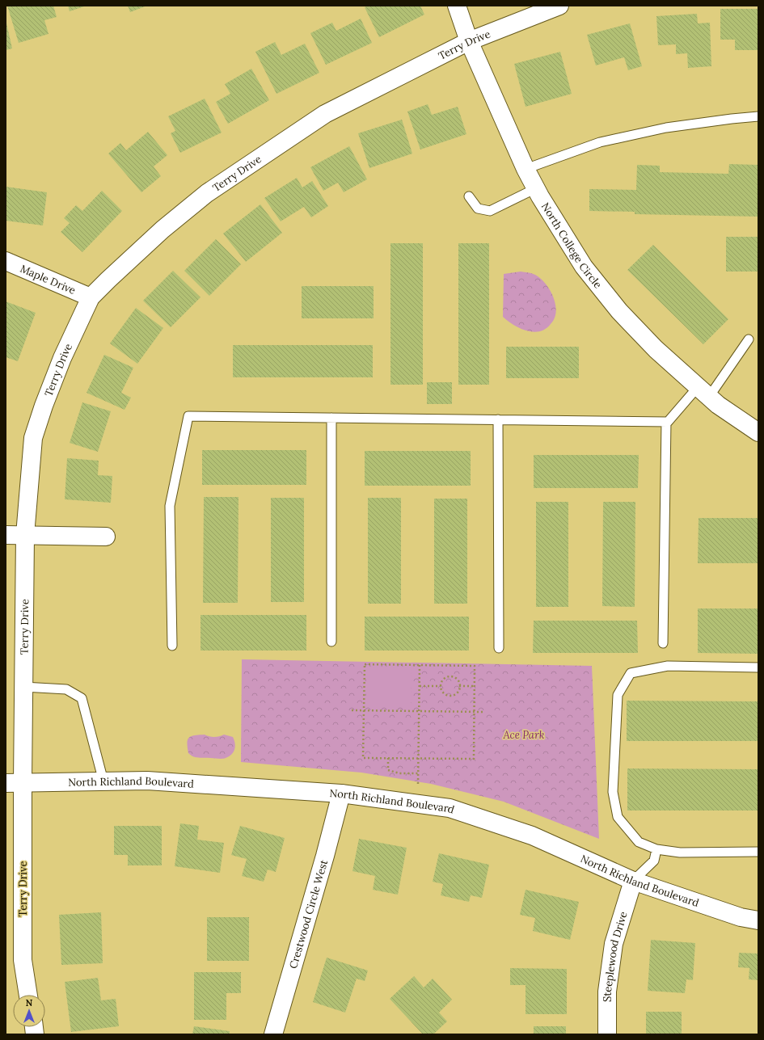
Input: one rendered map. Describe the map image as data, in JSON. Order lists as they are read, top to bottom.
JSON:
{
  "streets": {
    "street": [
      "Terry Drive",
      "North College Circle",
      "Maple Drive",
      "North Richland Boulevard",
      "Crestwood Circle West",
      "Steeplewood Drive"
    ]
  },
  "crossings": [
    ["Terry Drive", "North College Circle"],
    ["Terry Drive", "Maple Drive"],
    ["Terry Drive", "North Richland Boulevard"],
    ["North Richland Boulevard", "Crestwood Circle West"],
    ["North Richland Boulevard", "Steeplewood Drive"]
  ],
  "parks": ["Ace Park"],
  "north": "top"
}
